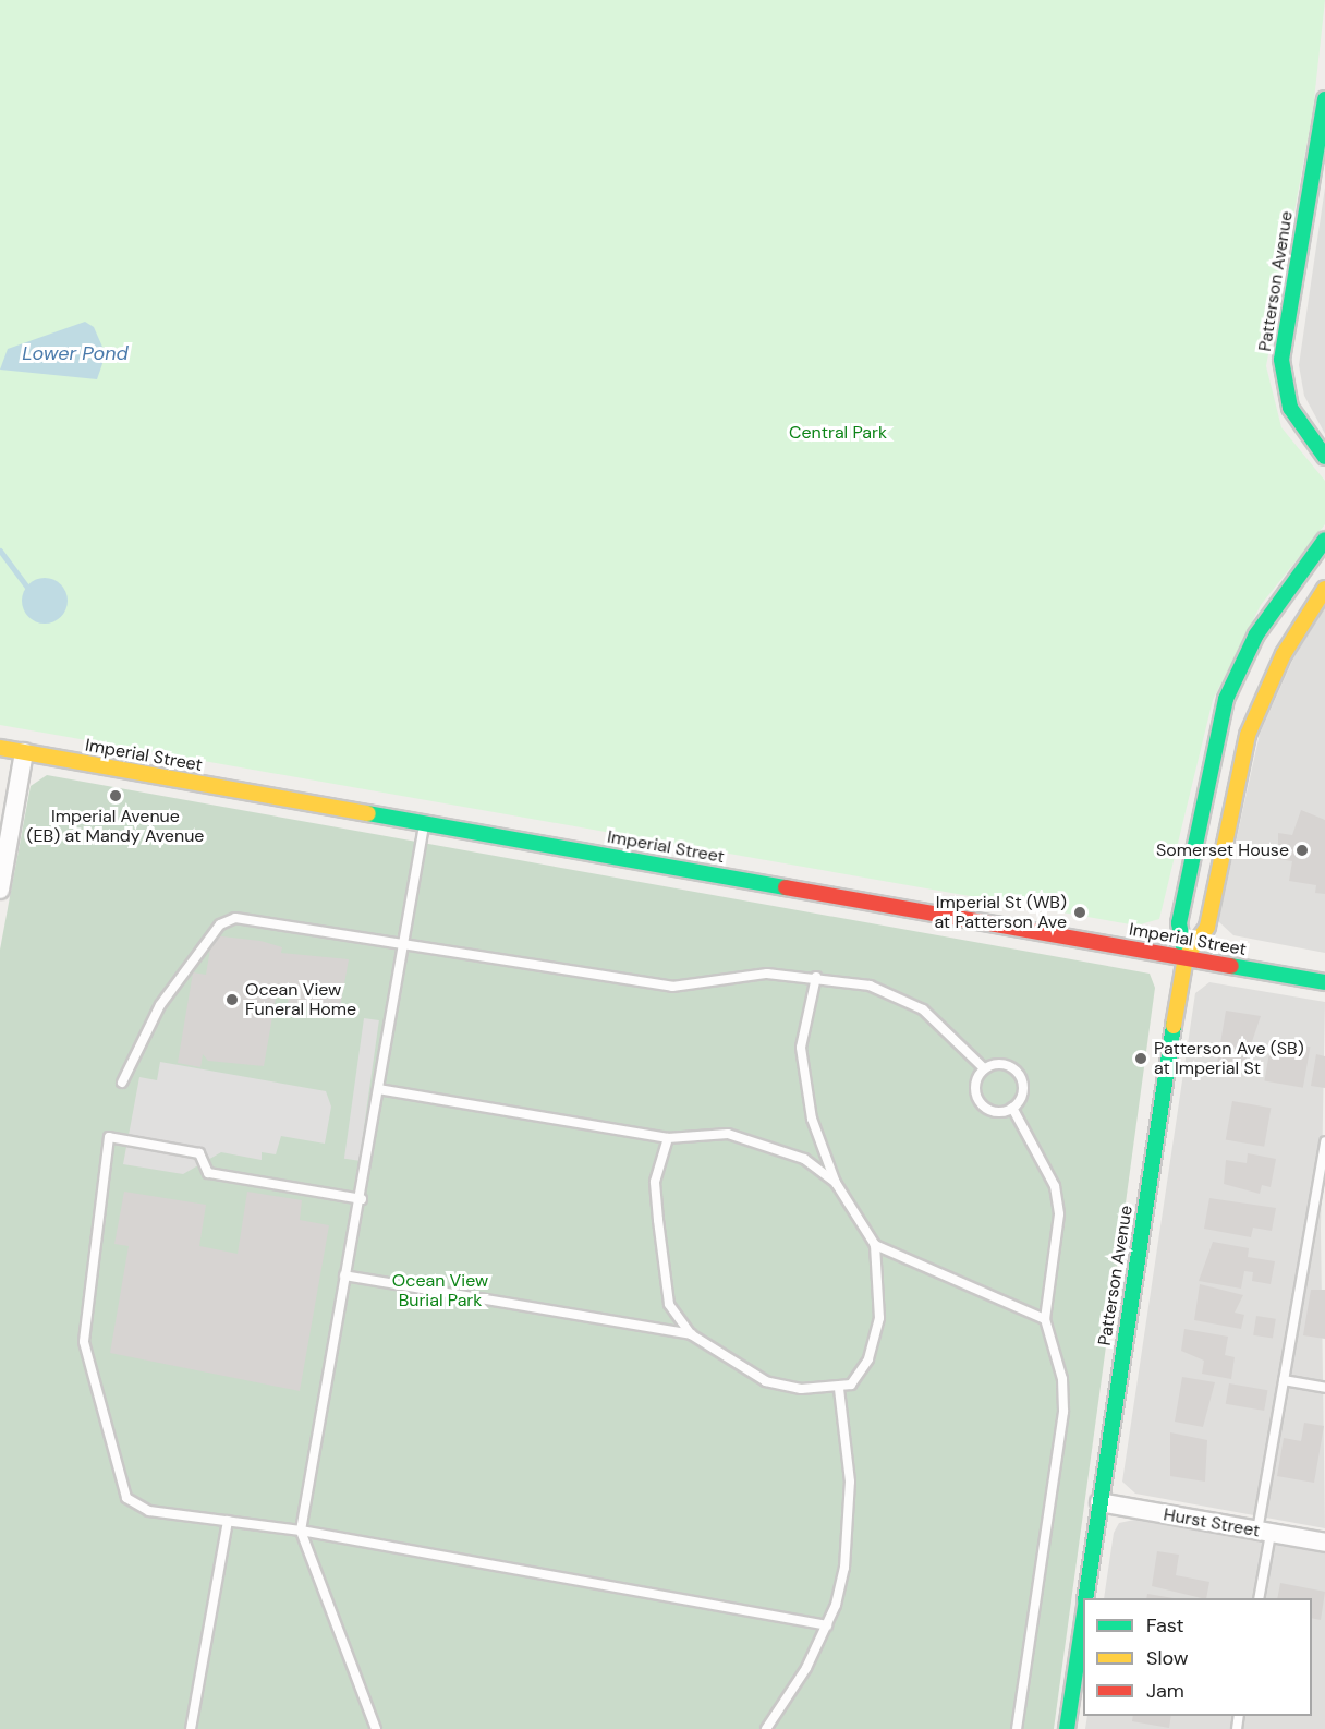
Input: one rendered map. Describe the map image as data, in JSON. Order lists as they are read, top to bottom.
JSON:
{
  "streets": {
    "main road": ["Patterson Avenue", "Imperial Street"],
    "street": ["Hurst Street"]
  },
  "crossings": [
    ["Patterson Avenue", "Imperial Street"],
    ["Patterson Avenue", "Hurst Street"]
  ],
  "water": ["Lower Pond"],
  "parks": ["Central Park", "Ocean View Burial Park"],
  "places": [
    "Imperial Avenue (EB) at Mandy Avenue",
    "Somerset House",
    "Imperial St (WB) at Patterson Ave",
    "Ocean View Funeral Home",
    "Patterson Ave (SB) at Imperial St"
  ],
  "legend": ["Fast", "Slow", "Jam"]
}
